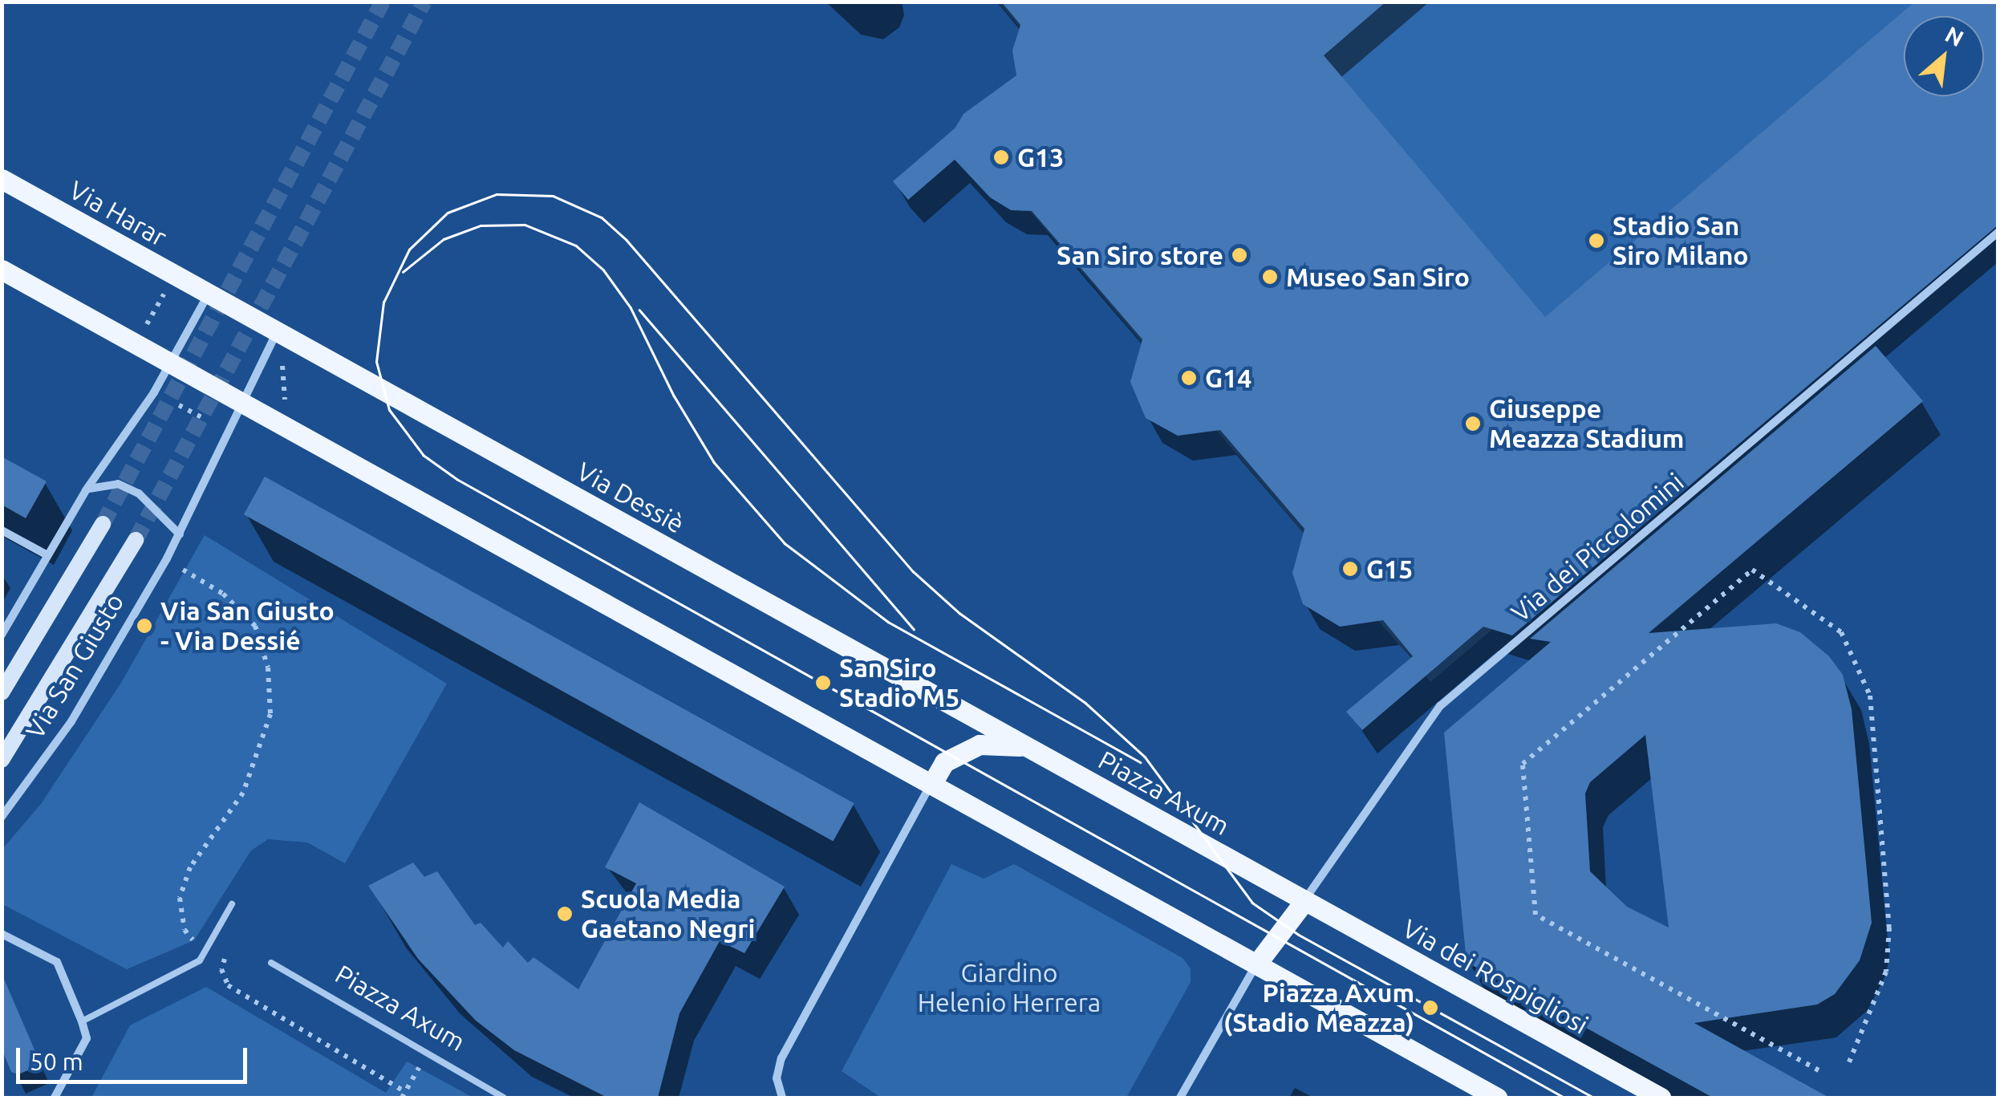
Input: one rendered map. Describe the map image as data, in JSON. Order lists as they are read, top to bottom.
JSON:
{
  "streets": {
    "main road": [
      "Via Harar",
      "Via Dessiè",
      "Via San Giusto",
      "Piazza Axum",
      "Via dei Rospigliosi"
    ],
    "street": ["Via dei Piccolomini"]
  },
  "crossings": [
    ["Via Harar", "Via Dessiè"],
    ["Via Dessiè", "Via San Giusto"],
    ["Via Dessiè", "Piazza Axum"],
    ["Via dei Piccolomini", "Piazza Axum"],
    ["Via dei Piccolomini", "Via dei Rospigliosi"],
    ["Piazza Axum", "Via dei Rospigliosi"]
  ],
  "parks": ["Giardino Helenio Herrera"],
  "places": [
    "G13",
    "Stadio San Siro Milano",
    "San Siro store",
    "Museo San Siro",
    "G14",
    "Giuseppe Meazza Stadium",
    "G15",
    "Via San Giusto - Via Dessié",
    "San Siro Stadio M5",
    "Scuola Media Gaetano Negri",
    "Piazza Axum (Stadio Meazza)"
  ],
  "scale_bar": "50 m",
  "north": "top right"
}
